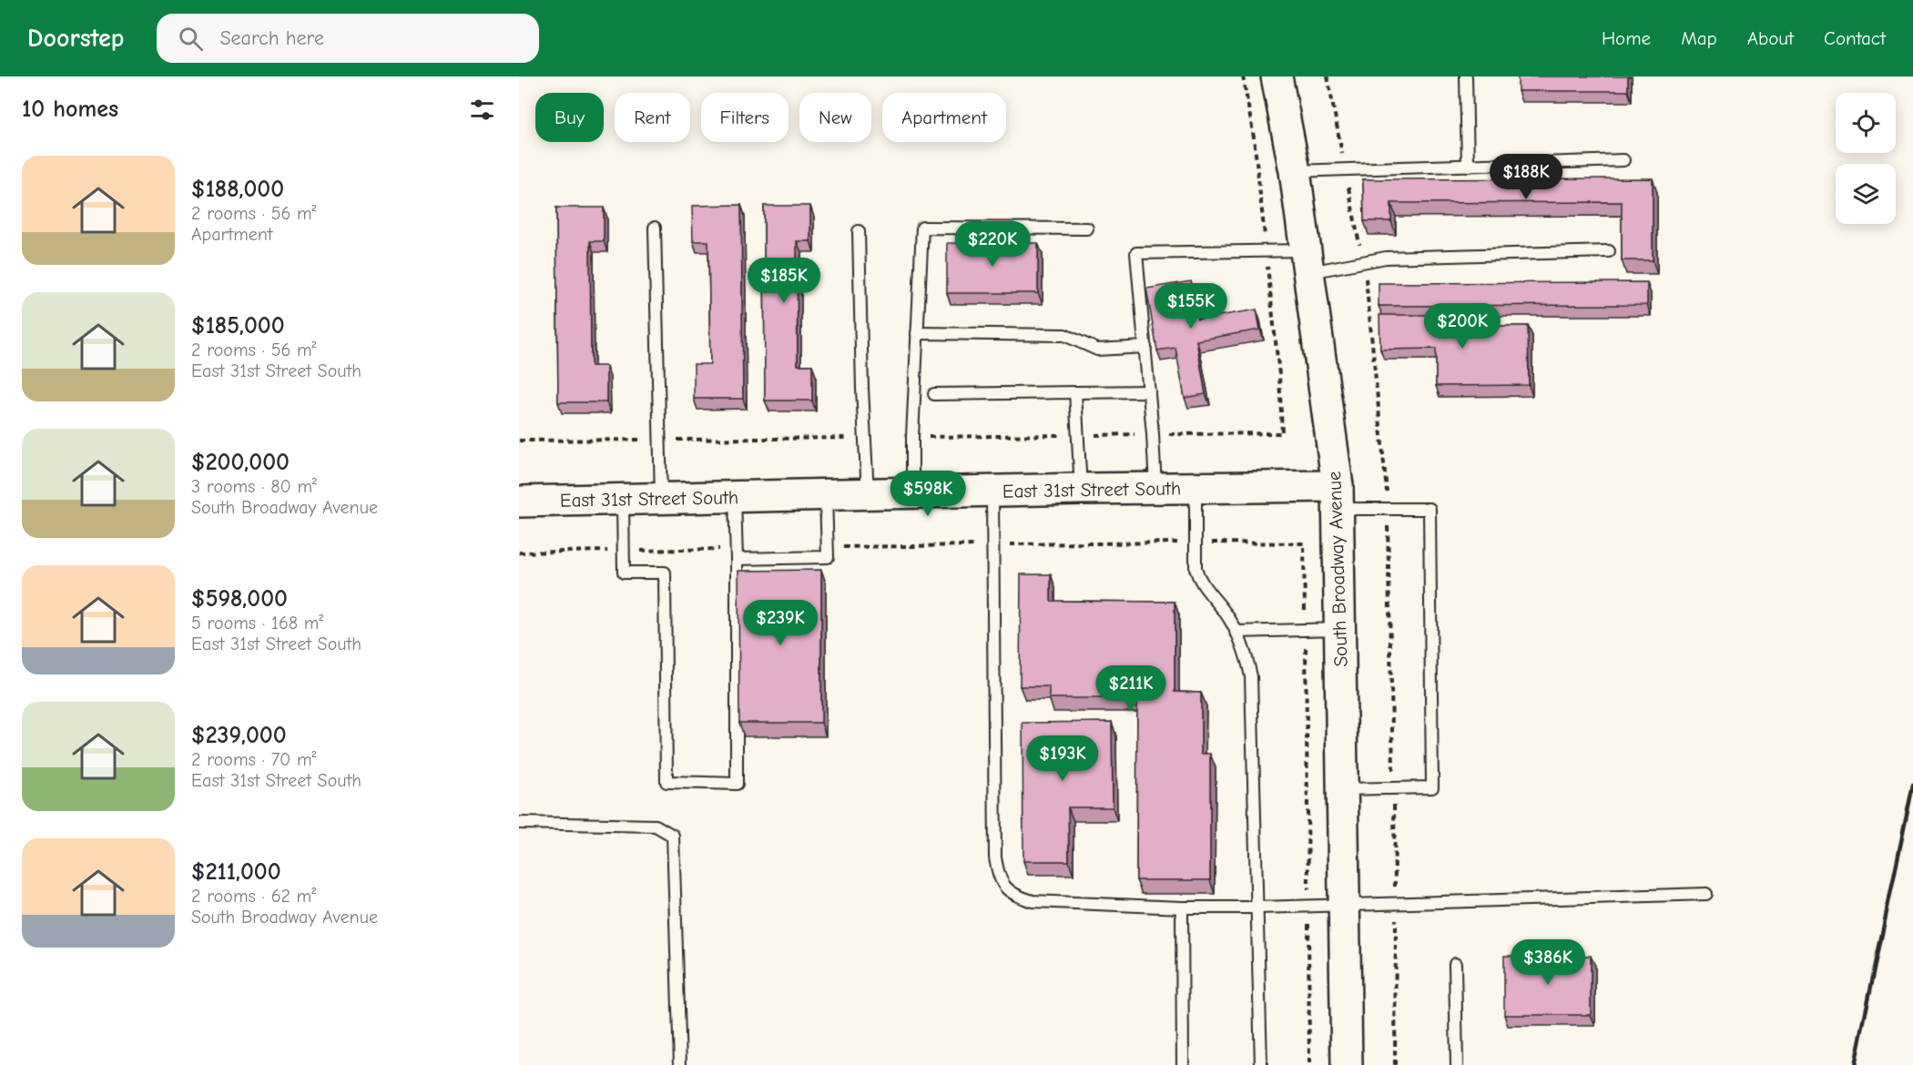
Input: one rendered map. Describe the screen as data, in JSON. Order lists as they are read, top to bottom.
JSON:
{
  "streets": {
    "main road": ["East 31st Street South", "South Broadway Avenue"]
  },
  "crossings": [
    ["East 31st Street South", "South Broadway Avenue"]
  ],
  "page": {
    "header": "Doorstep",
    "search": "Search here",
    "nav": [
      "Home",
      "Map",
      "About",
      "Contact"
    ],
    "heading": "10 homes",
    "chip": [
      "Buy",
      "Rent",
      "Filters",
      "New",
      "Apartment"
    ],
    "list": [
      {
        "name": "$188,000",
        "note": "2 rooms · 56 m² · Apartment"
      },
      {
        "name": "$185,000",
        "note": "2 rooms · 56 m² · East 31st Street South"
      },
      {
        "name": "$200,000",
        "note": "3 rooms · 80 m² · South Broadway Avenue"
      },
      {
        "name": "$598,000",
        "note": "5 rooms · 168 m² · East 31st Street South"
      },
      {
        "name": "$239,000",
        "note": "2 rooms · 70 m² · East 31st Street South"
      },
      {
        "name": "$211,000",
        "note": "2 rooms · 62 m² · South Broadway Avenue"
      }
    ],
    "price": [
      "$188K",
      "$220K",
      "$185K",
      "$155K",
      "$200K",
      "$598K",
      "$239K",
      "$211K",
      "$193K",
      "$386K"
    ]
  }
}
